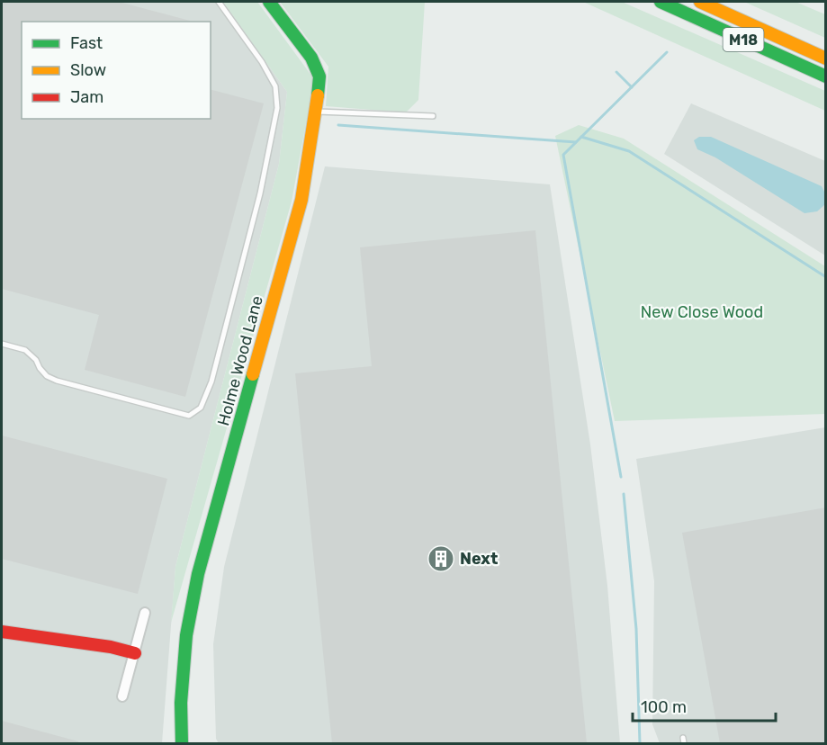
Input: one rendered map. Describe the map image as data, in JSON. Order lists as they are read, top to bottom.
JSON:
{
  "streets": {
    "main road": ["M18", "Holme Wood Lane"]
  },
  "parks": ["New Close Wood"],
  "places": {
    "building": ["Next"]
  },
  "legend": ["Fast", "Slow", "Jam"],
  "scale_bar": "100 m"
}
